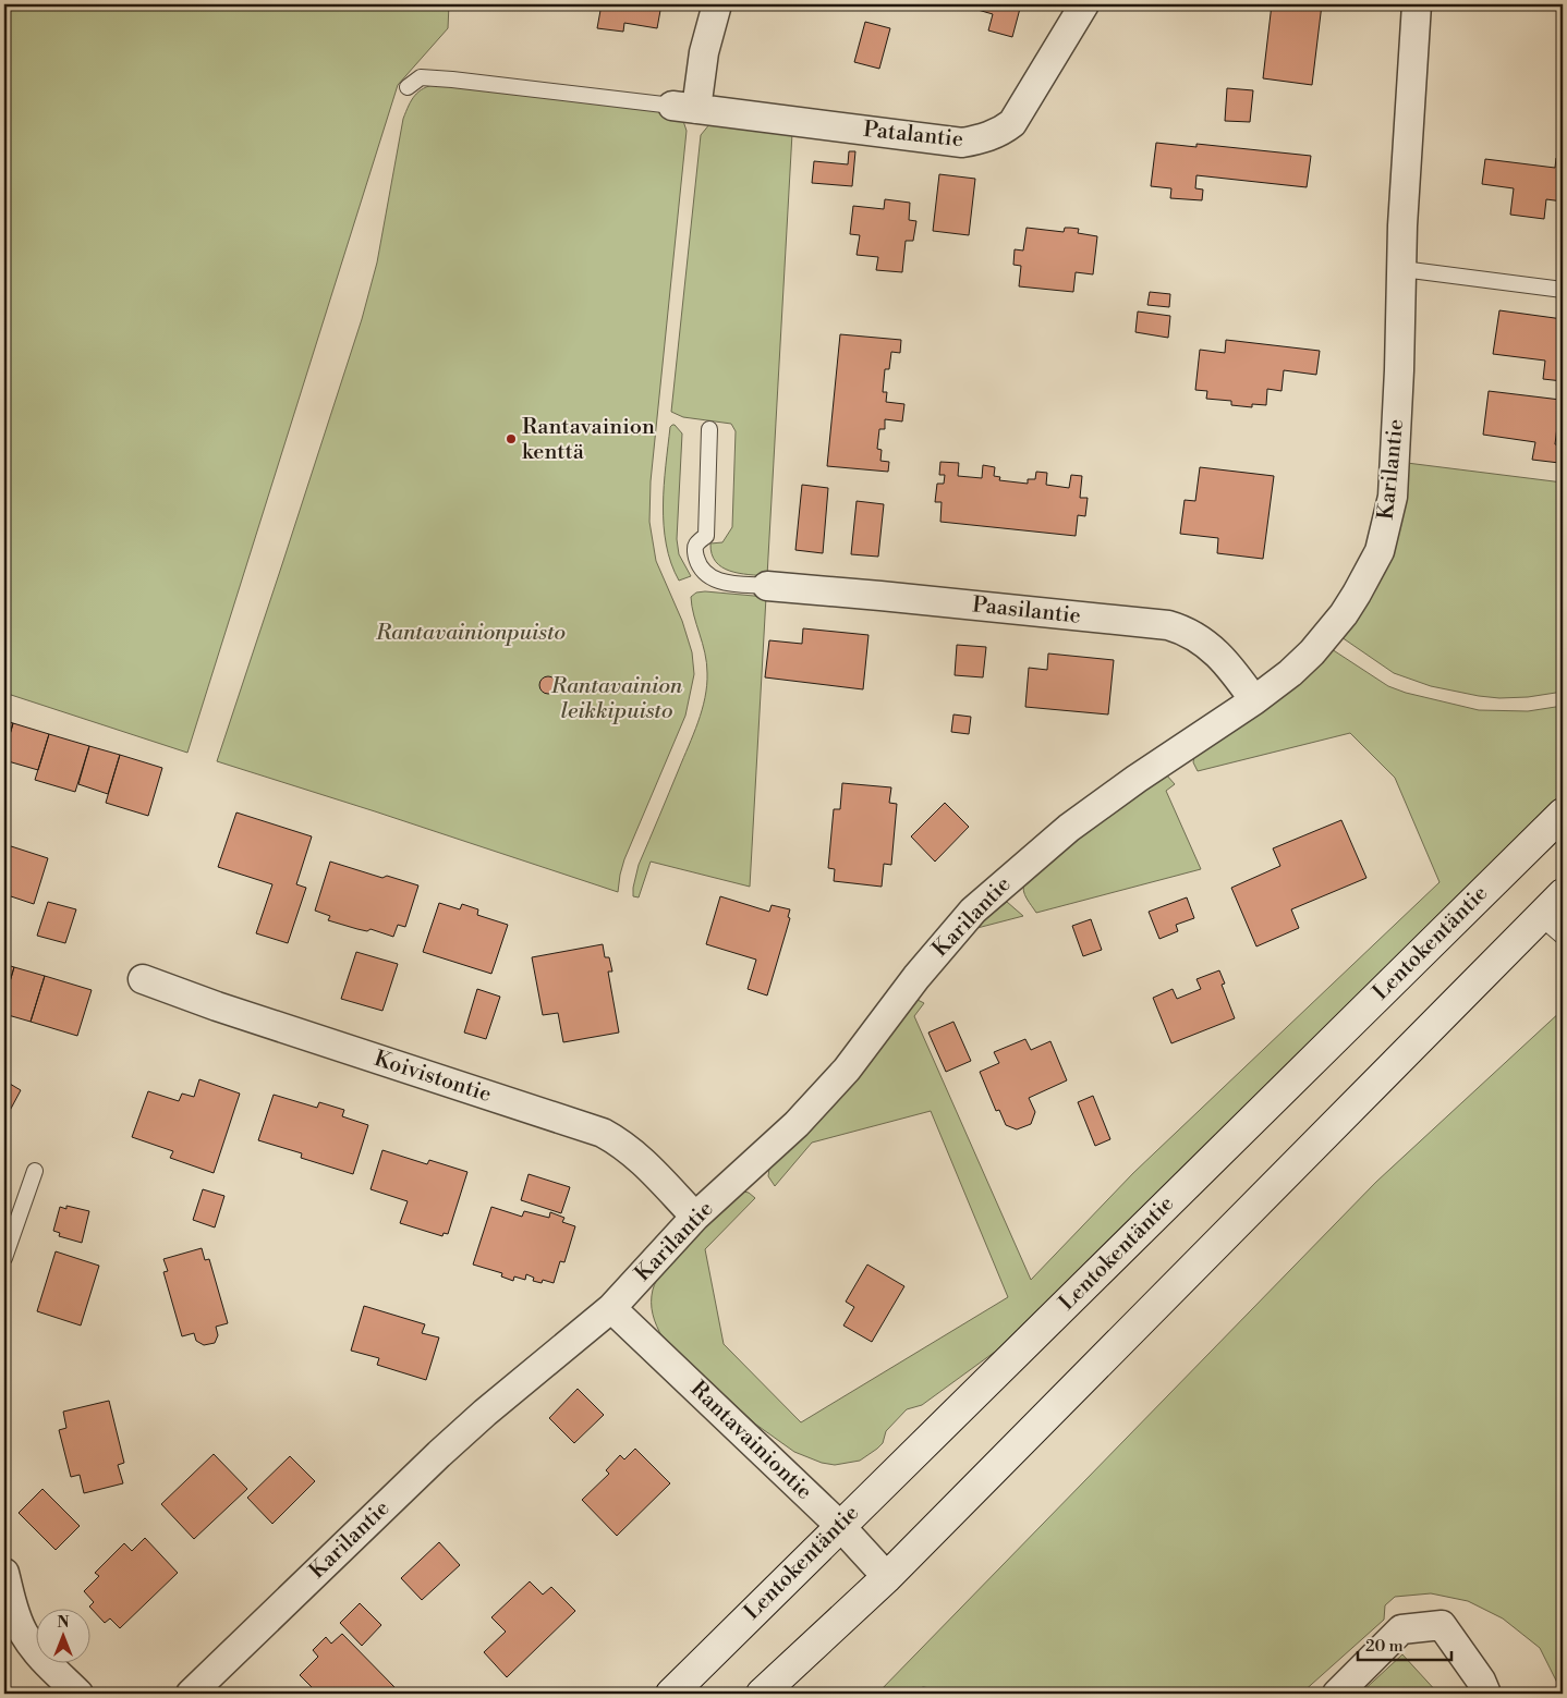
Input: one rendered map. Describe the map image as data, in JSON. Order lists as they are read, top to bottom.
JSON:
{
  "streets": {
    "main road": ["Lentokentäntie"],
    "street": [
      "Patalantie",
      "Karilantie",
      "Paasilantie",
      "Koivistontie",
      "Rantavainiontie"
    ]
  },
  "crossings": [
    ["Karilantie", "Paasilantie"],
    ["Karilantie", "Koivistontie"],
    ["Karilantie", "Rantavainiontie"],
    ["Lentokentäntie", "Rantavainiontie"]
  ],
  "parks": ["Rantavainionpuisto", "Rantavainion leikkipuisto"],
  "places": ["Rantavainion kenttä"],
  "scale_bar": "20 m",
  "north": "top"
}
